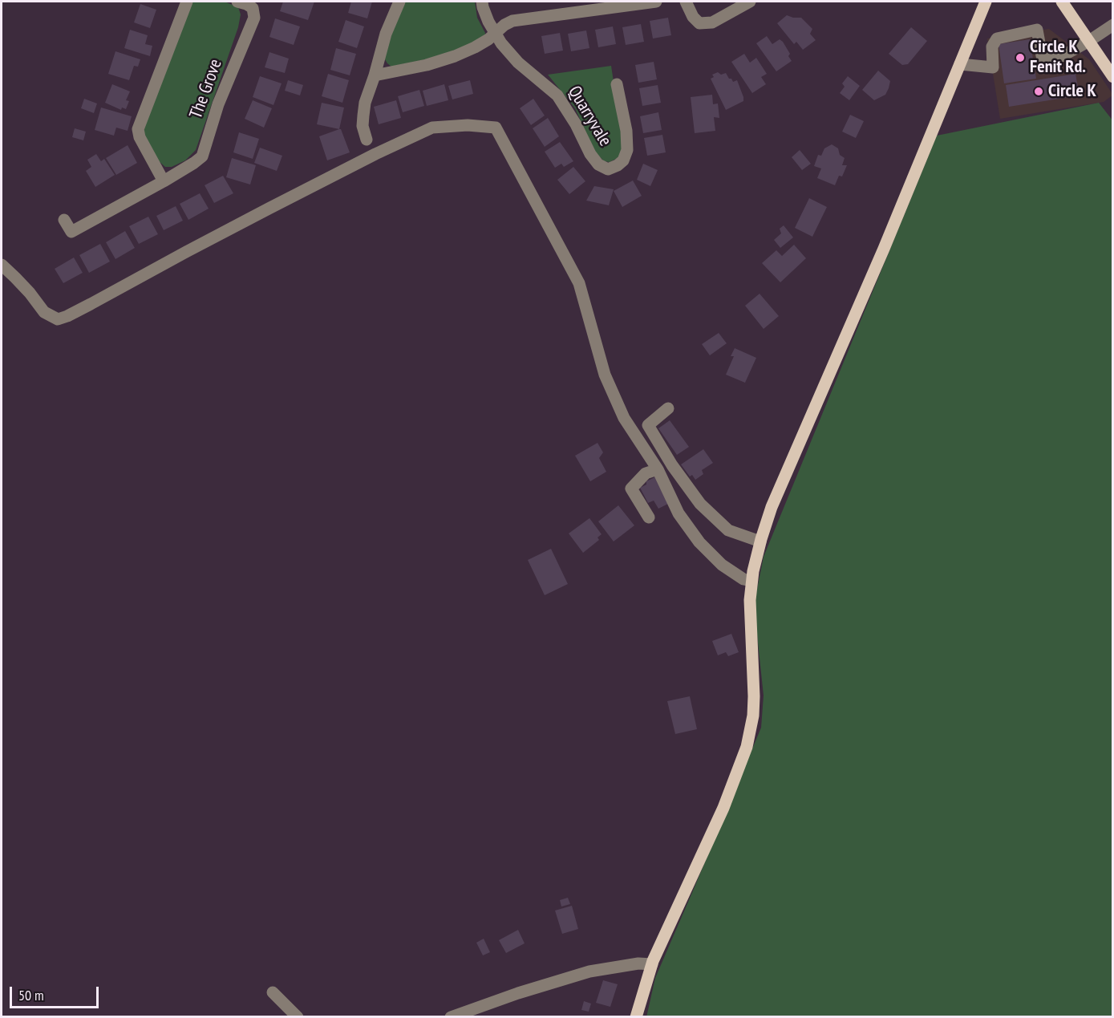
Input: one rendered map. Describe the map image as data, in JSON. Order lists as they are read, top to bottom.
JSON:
{
  "streets": {
    "street": ["The Grove", "Quarryvale"]
  },
  "places": ["Circle K Fenit Rd.", "Circle K"],
  "scale_bar": "50 m"
}
